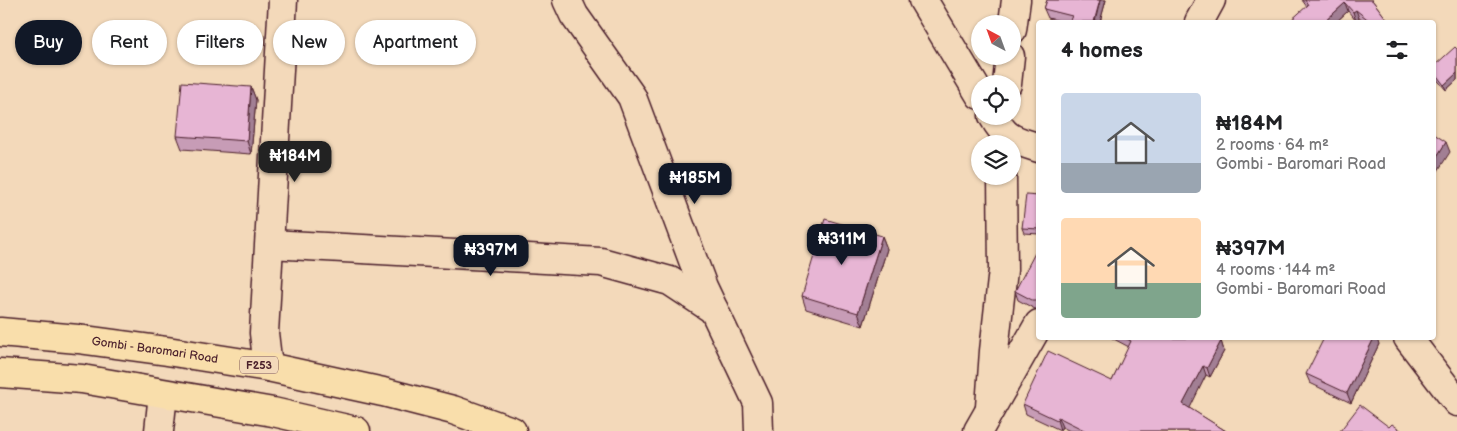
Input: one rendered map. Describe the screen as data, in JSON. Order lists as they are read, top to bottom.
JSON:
{
  "streets": {
    "main road": ["Gombi - Baromari Road", "F253"]
  },
  "north": "top left",
  "page": {
    "chip": [
      "Buy",
      "Rent",
      "Filters",
      "New",
      "Apartment"
    ],
    "heading": "4 homes",
    "list": [
      {
        "name": "₦184M",
        "note": "2 rooms · 64 m² · Gombi - Baromari Road"
      },
      {
        "name": "₦397M",
        "note": "4 rooms · 144 m² · Gombi - Baromari Road"
      }
    ],
    "price": [
      "₦184M",
      "₦185M",
      "₦311M",
      "₦397M"
    ]
  }
}
